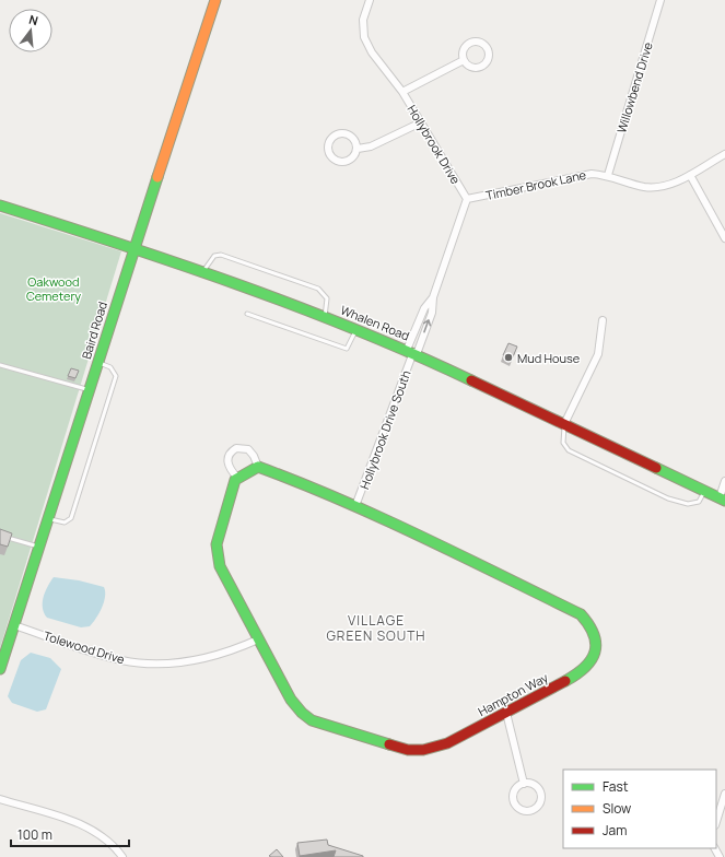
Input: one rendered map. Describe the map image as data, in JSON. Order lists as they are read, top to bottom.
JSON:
{
  "streets": {
    "street": [
      "Willowbend Drive",
      "Hollybrook Drive",
      "Timber Brook Lane",
      "Whalen Road",
      "Baird Road",
      "Hollybrook Drive South",
      "Tolewood Drive",
      "Hampton Way"
    ]
  },
  "crossings": [
    ["Willowbend Drive", "Timber Brook Lane"],
    ["Hollybrook Drive", "Timber Brook Lane"],
    ["Whalen Road", "Baird Road"],
    ["Whalen Road", "Hollybrook Drive South"],
    ["Baird Road", "Tolewood Drive"],
    ["Hollybrook Drive South", "Hampton Way"],
    ["Tolewood Drive", "Hampton Way"]
  ],
  "districts": ["VILLAGE GREEN SOUTH"],
  "parks": ["Oakwood Cemetery"],
  "places": ["Mud House"],
  "legend": ["Fast", "Slow", "Jam"],
  "scale_bar": "100 m",
  "north": "top"
}
